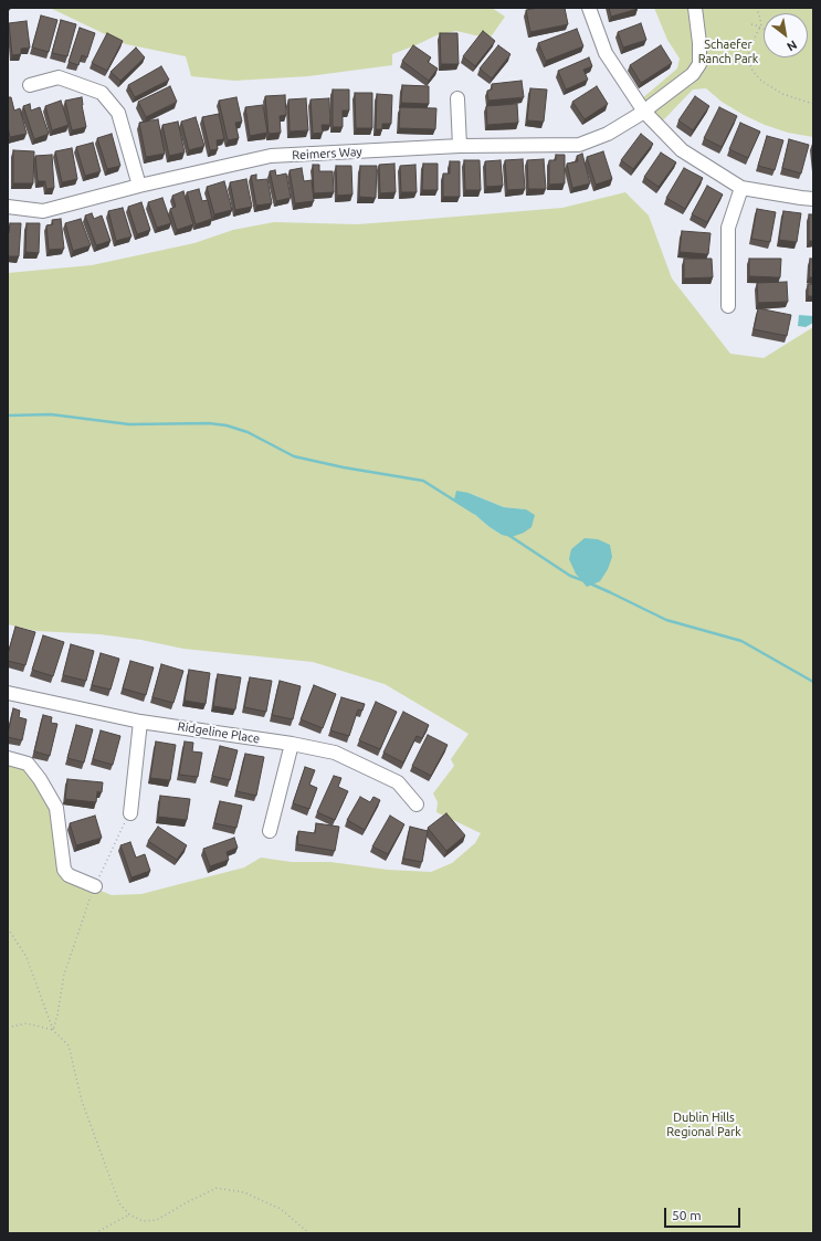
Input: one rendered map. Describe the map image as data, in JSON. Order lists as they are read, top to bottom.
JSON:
{
  "streets": {
    "street": ["Reimers Way", "Ridgeline Place"]
  },
  "parks": ["Schaefer Ranch Park", "Dublin Hills Regional Park"],
  "scale_bar": "50 m",
  "north": "bottom right"
}
